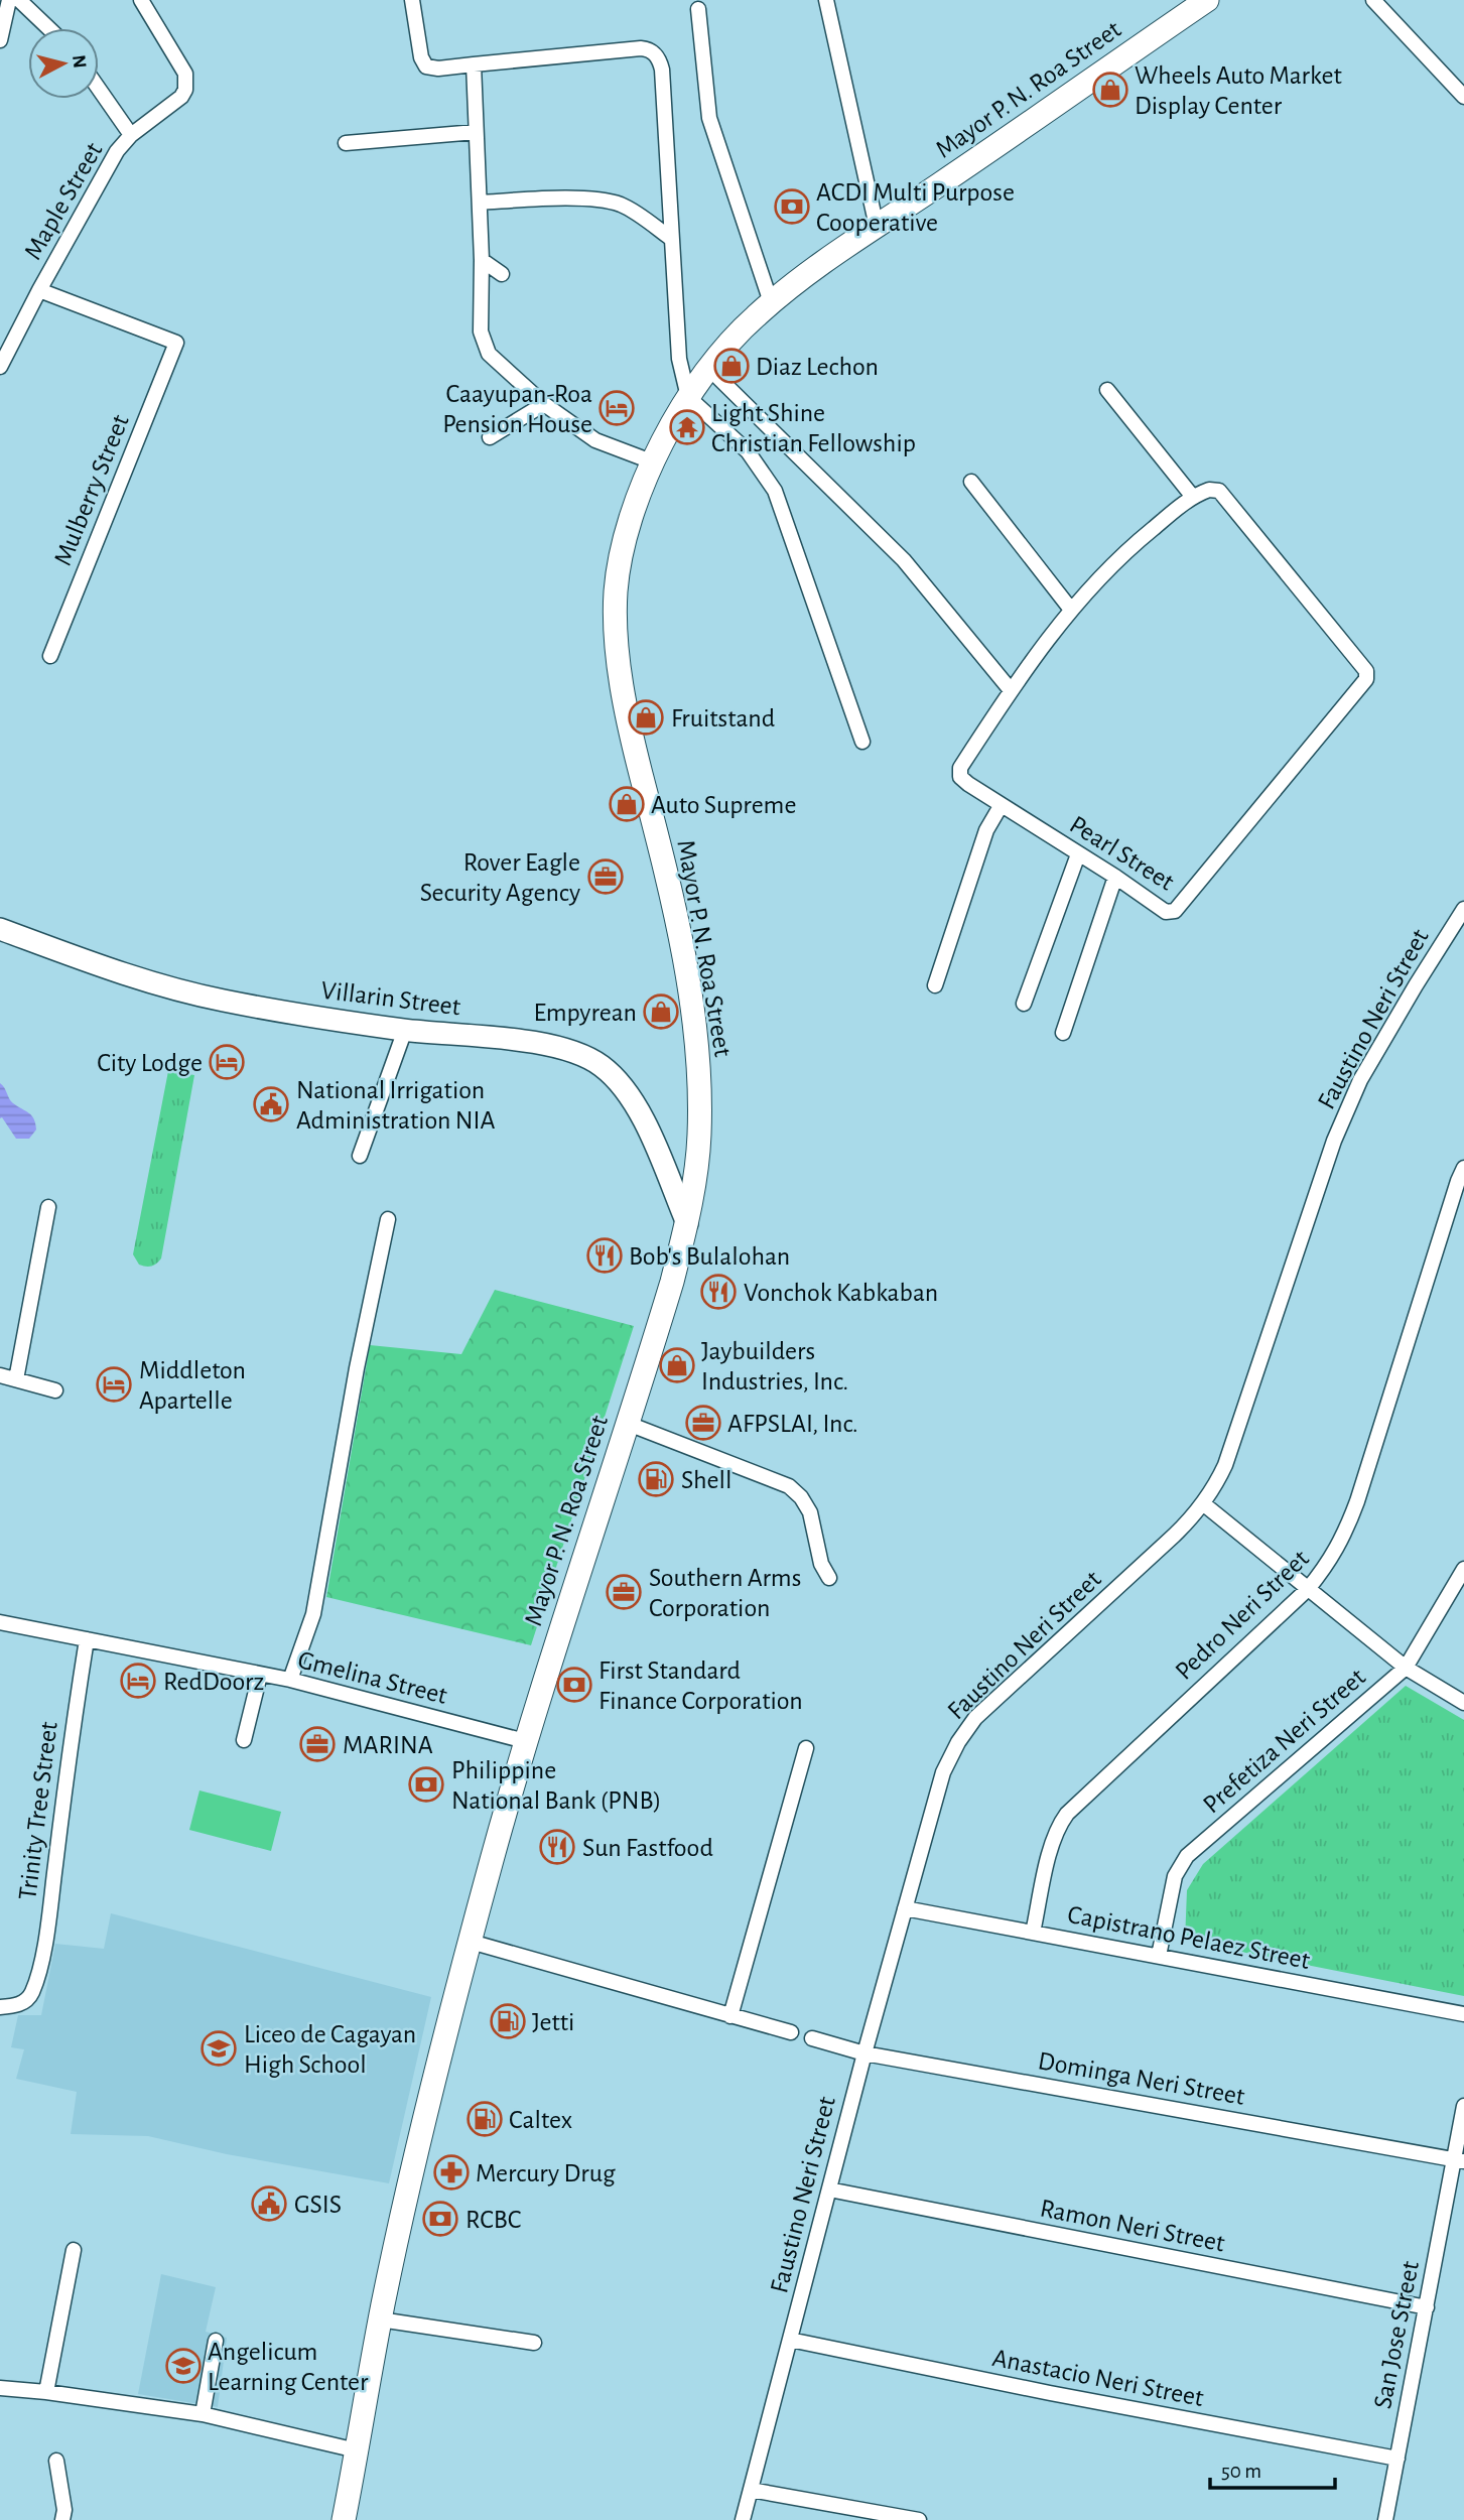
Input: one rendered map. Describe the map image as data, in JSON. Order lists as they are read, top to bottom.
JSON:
{
  "streets": {
    "main road": ["Mayor P. N. Roa Street", "Villarin Street"],
    "street": [
      "Maple Street",
      "Mulberry Street",
      "Pearl Street",
      "Faustino Neri Street",
      "Pedro Neri Street",
      "Gmelina Street",
      "Prefetiza Neri Street",
      "Trinity Tree Street",
      "Capistrano Pelaez Street",
      "Dominga Neri Street",
      "Ramon Neri Street",
      "San Jose Street",
      "Anastacio Neri Street"
    ]
  },
  "crossings": [
    ["Mayor P. N. Roa Street", "Villarin Street"],
    ["Mayor P. N. Roa Street", "Gmelina Street"],
    ["Maple Street", "Mulberry Street"],
    ["Faustino Neri Street", "Capistrano Pelaez Street"],
    ["Faustino Neri Street", "Dominga Neri Street"],
    ["Faustino Neri Street", "Ramon Neri Street"],
    ["Faustino Neri Street", "Anastacio Neri Street"],
    ["Pedro Neri Street", "Capistrano Pelaez Street"],
    ["Gmelina Street", "Trinity Tree Street"],
    ["Prefetiza Neri Street", "Capistrano Pelaez Street"],
    ["Dominga Neri Street", "San Jose Street"],
    ["Ramon Neri Street", "San Jose Street"],
    ["San Jose Street", "Anastacio Neri Street"]
  ],
  "places": {
    "shop": [
      "Wheels Auto Market Display Center",
      "Diaz Lechon",
      "Fruitstand",
      "Auto Supreme",
      "Empyrean",
      "Jaybuilders Industries, Inc."
    ],
    "bank": [
      "ACDI Multi Purpose Cooperative",
      "First Standard Finance Corporation",
      "Philippine National Bank (PNB)",
      "RCBC"
    ],
    "hotel": [
      "Caayupan-Roa Pension House",
      "City Lodge",
      "Middleton Apartelle",
      "RedDoorz"
    ],
    "temple": ["Light Shine Christian Fellowship"],
    "office": [
      "Rover Eagle Security Agency",
      "AFPSLAI, Inc.",
      "Southern Arms Corporation",
      "MARINA"
    ],
    "public building": ["National Irrigation Administration NIA", "GSIS"],
    "restaurant": ["Bob's Bulalohan", "Vonchok Kabkaban", "Sun Fastfood"],
    "fuel station": ["Shell", "Jetti", "Caltex"],
    "school or university": ["Liceo de Cagayan High School", "Angelicum Learning Center"],
    "pharmacy": ["Mercury Drug"]
  },
  "scale_bar": "50 m",
  "north": "right"
}
